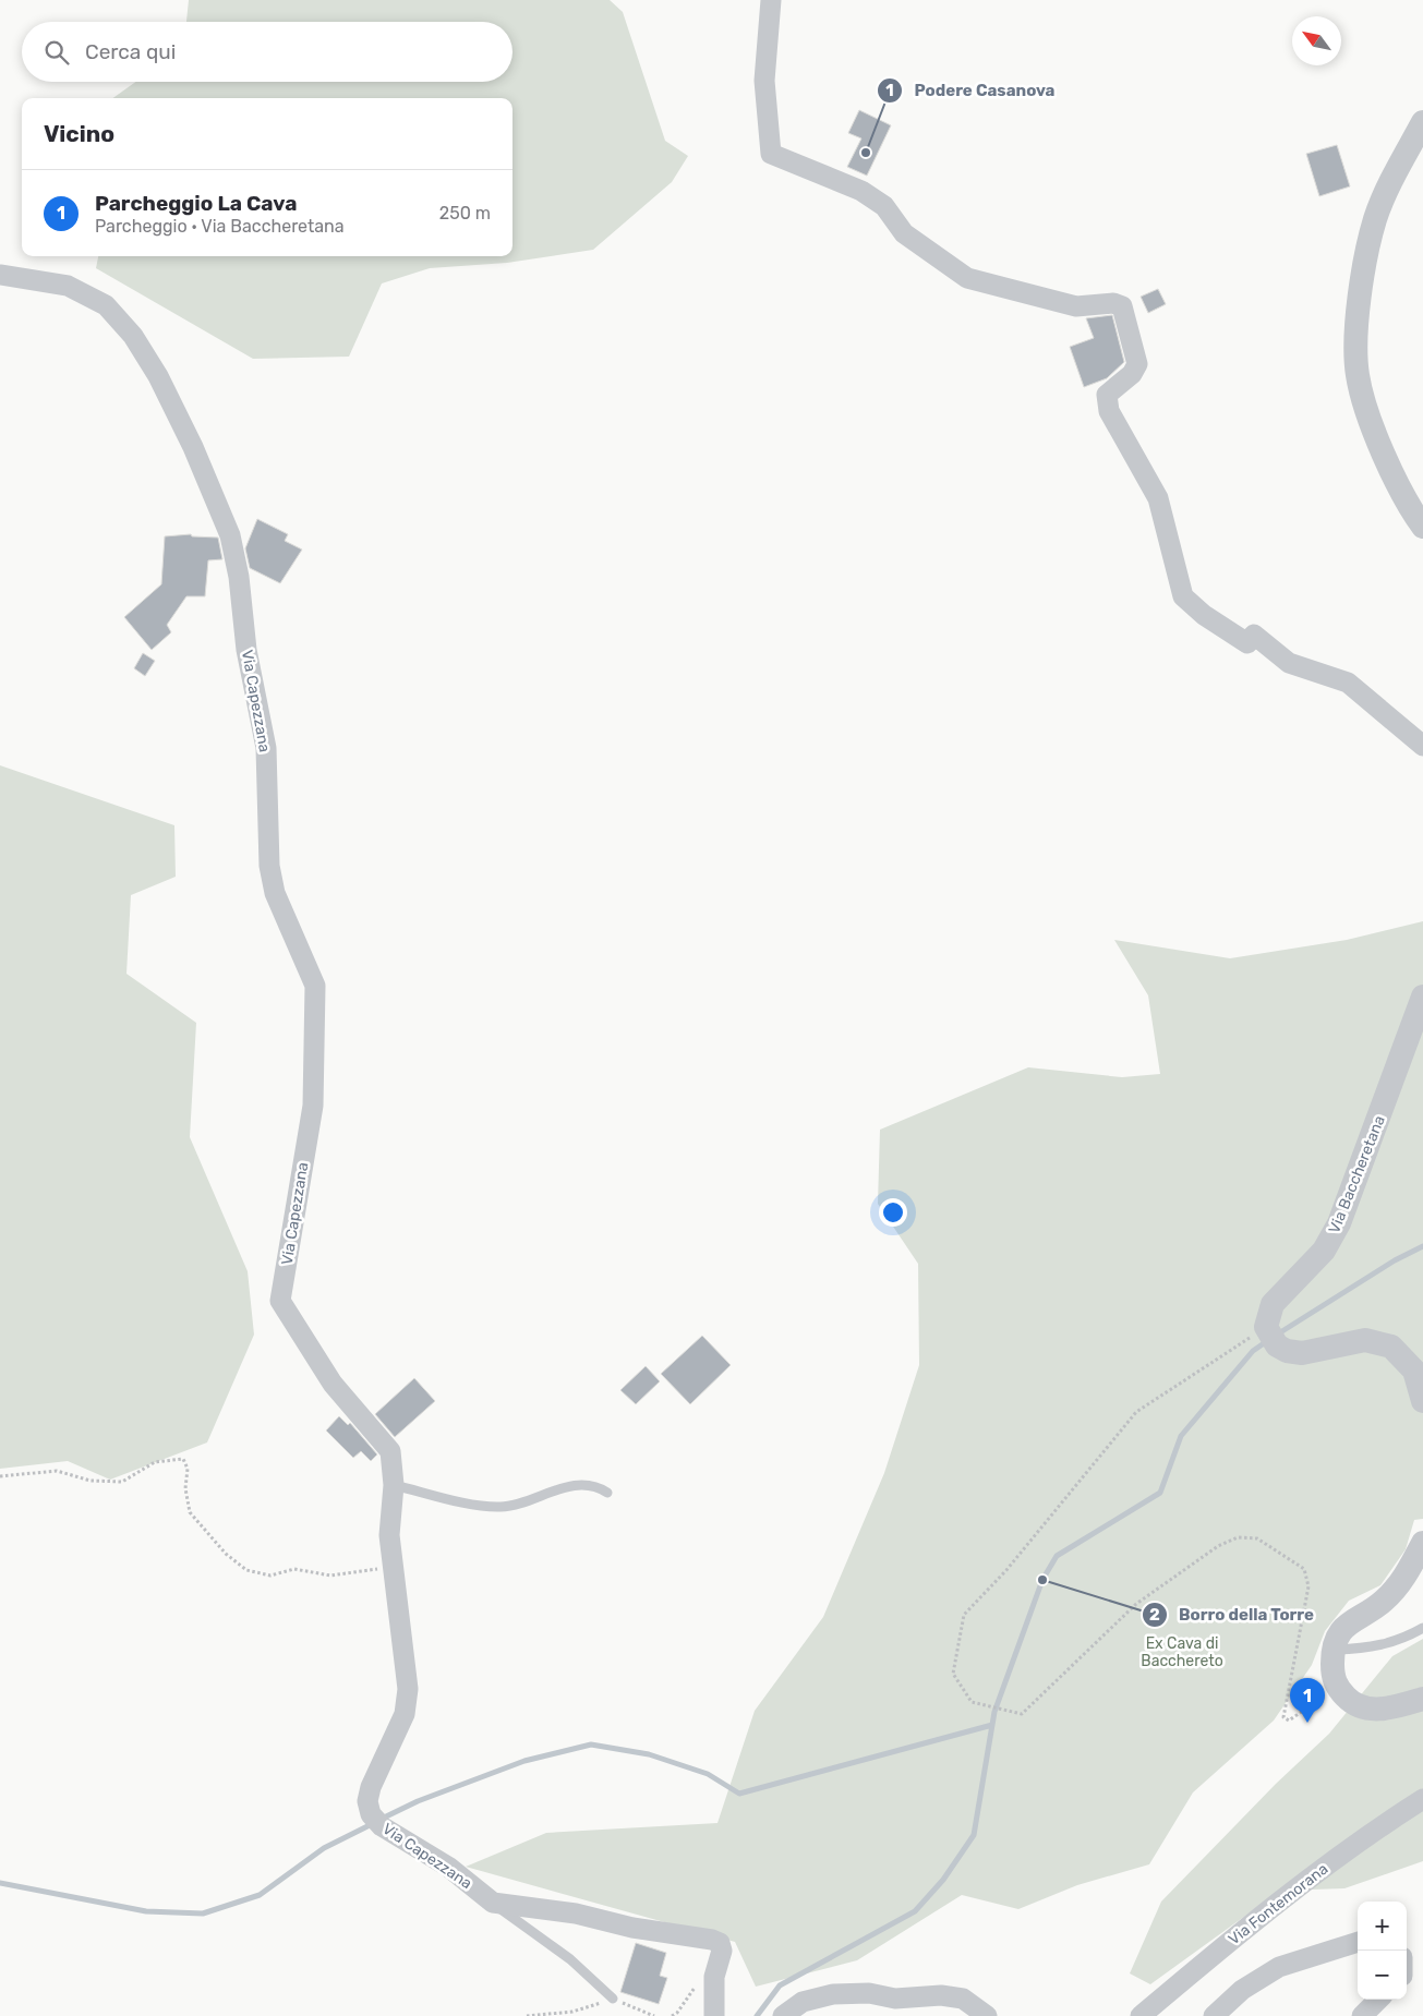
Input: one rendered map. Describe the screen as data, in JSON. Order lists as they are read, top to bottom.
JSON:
{
  "streets": {
    "street": ["Via Capezzana", "Via Baccheretana", "Via Fontemorana"]
  },
  "parks": ["Ex Cava di Bacchereto"],
  "places": ["Podere Casanova", "Borro della Torre"],
  "north": "top left",
  "page": {
    "search": "Cerca qui",
    "heading": "Vicino",
    "list": [
      {
        "mark": "1",
        "name": "Parcheggio La Cava",
        "note": "Parcheggio · Via Baccheretana",
        "value": "250 m"
      }
    ],
    "pins": "1",
    "map_buttons": ["+", "−"]
  }
}
